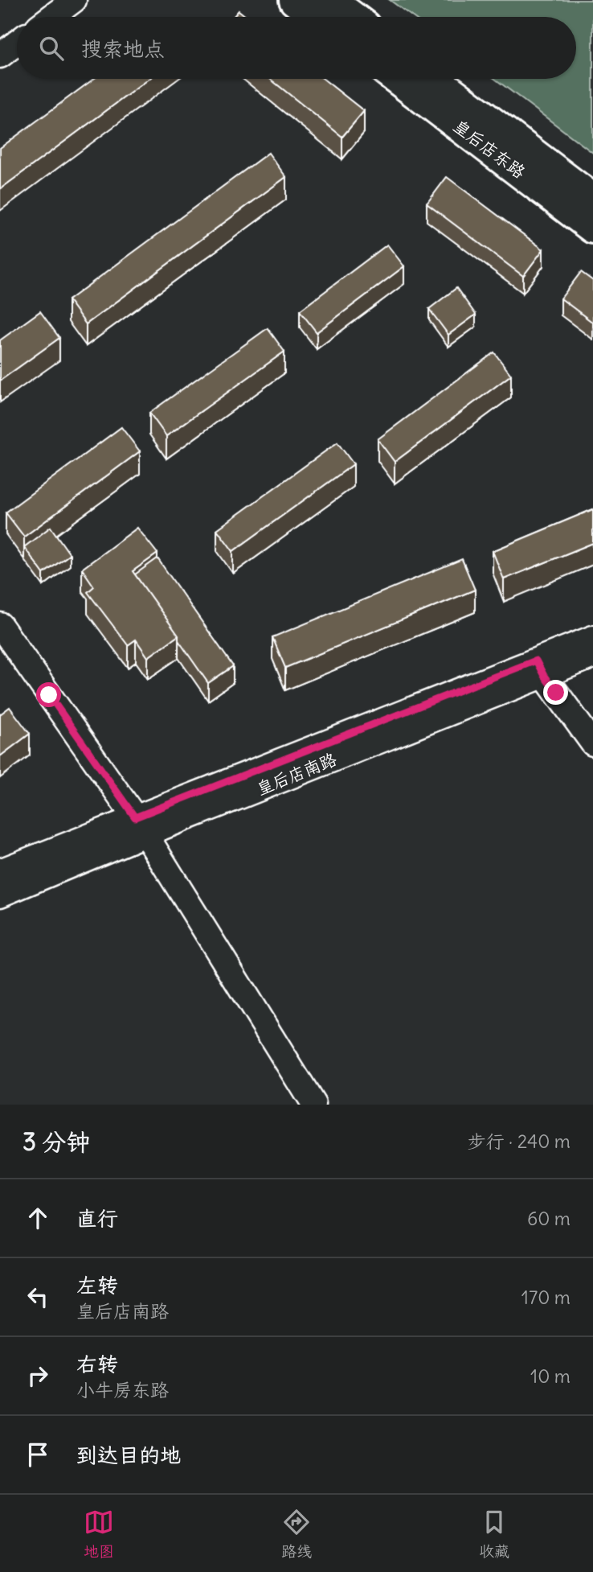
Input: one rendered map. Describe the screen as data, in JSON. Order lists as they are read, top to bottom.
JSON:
{
  "streets": {
    "main road": ["皇后店东路"],
    "street": ["皇后店南路"]
  },
  "page": {
    "search": "搜索地点",
    "heading": ["3 分钟", "步行 · 240 m"],
    "list": [
      ["直行", "60 m"],
      ["左转", "皇后店南路", "170 m"],
      ["右转", "小牛房东路", "10 m"],
      "到达目的地"
    ],
    "nav": ["地图", "路线", "收藏"]
  }
}
